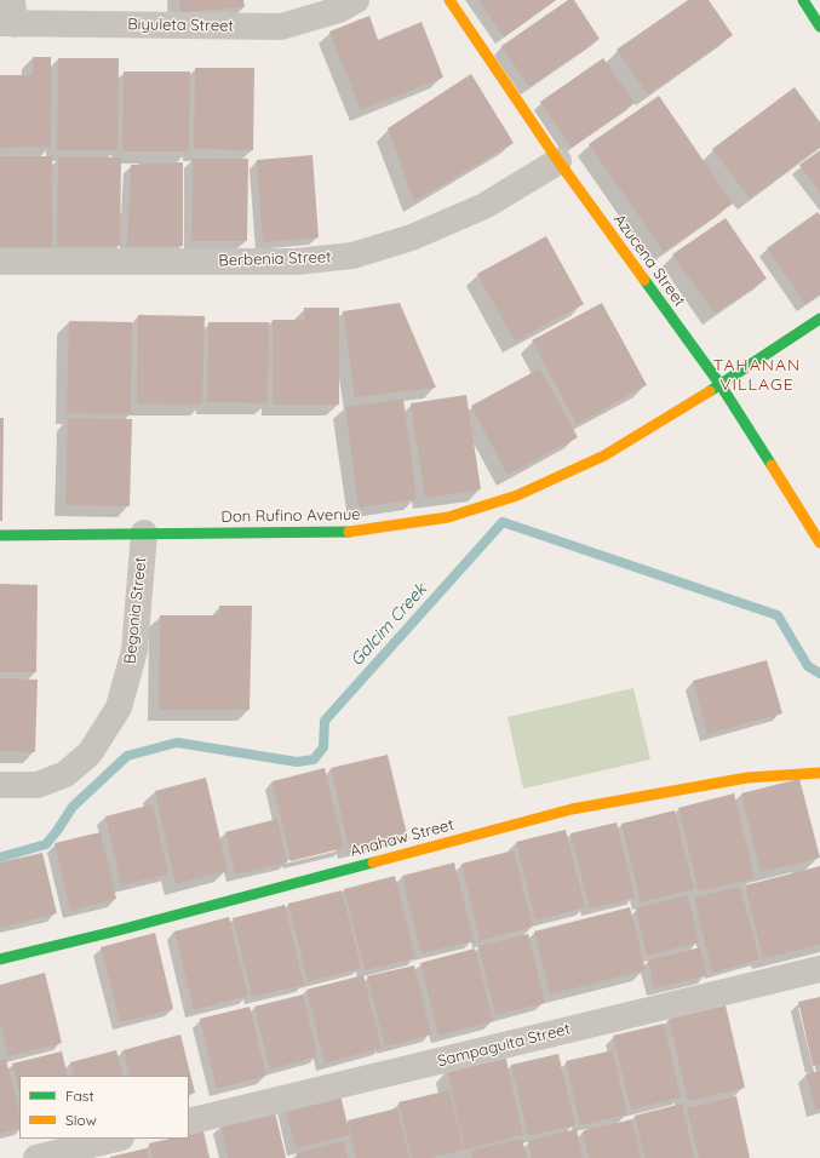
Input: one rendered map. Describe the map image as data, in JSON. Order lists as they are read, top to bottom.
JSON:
{
  "streets": {
    "street": [
      "Biyuleta Street",
      "Berbenia Street",
      "Azucena Street",
      "Don Rufino Avenue",
      "Begonia Street",
      "Anahaw Street",
      "Sampaguita Street"
    ]
  },
  "crossings": [
    ["Berbenia Street", "Azucena Street"],
    ["Azucena Street", "Don Rufino Avenue"],
    ["Don Rufino Avenue", "Begonia Street"]
  ],
  "districts": ["TAHANAN VILLAGE"],
  "water": ["Galcim Creek"],
  "legend": ["Fast", "Slow"]
}
